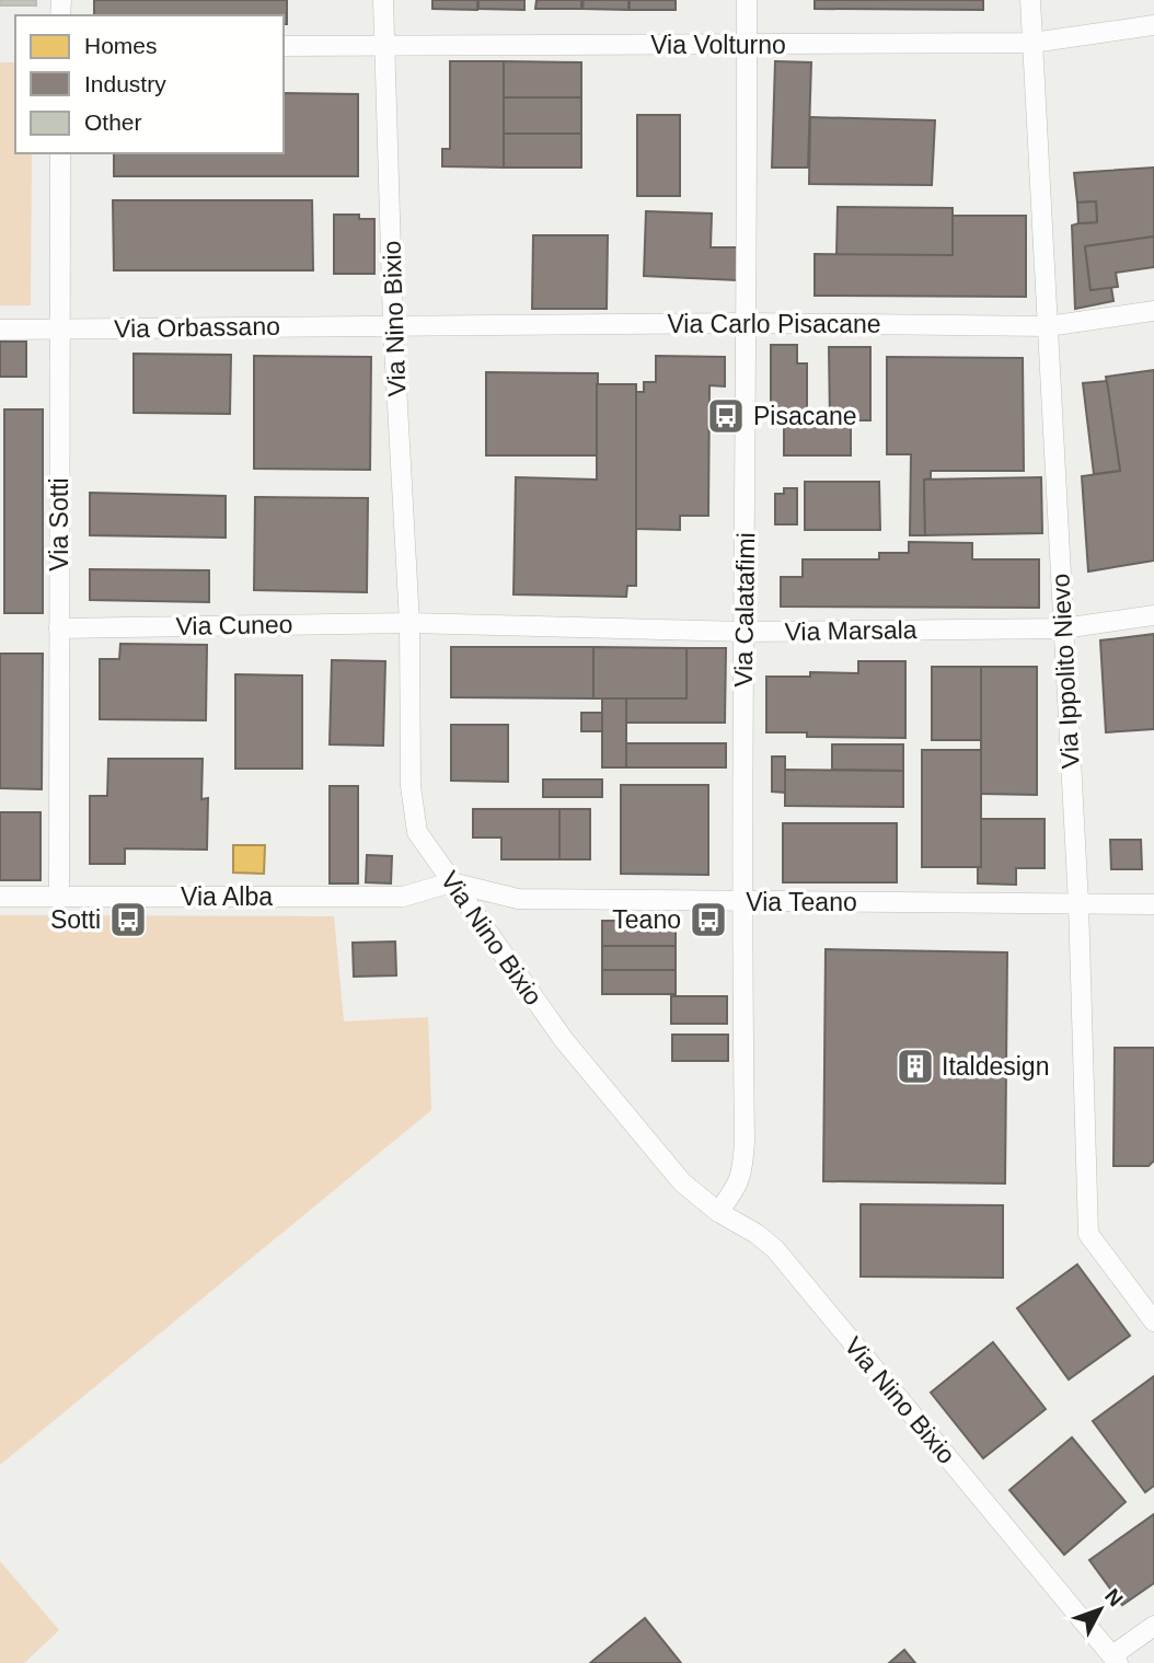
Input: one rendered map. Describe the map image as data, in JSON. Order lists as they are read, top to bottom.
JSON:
{
  "streets": {
    "street": [
      "Via Volturno",
      "Via Nino Bixio",
      "Via Carlo Pisacane",
      "Via Orbassano",
      "Via Sotti",
      "Via Calatafimi",
      "Via Cuneo",
      "Via Marsala",
      "Via Ippolito Nievo",
      "Via Alba",
      "Via Teano"
    ]
  },
  "crossings": [
    ["Via Volturno", "Via Nino Bixio"],
    ["Via Volturno", "Via Calatafimi"],
    ["Via Volturno", "Via Ippolito Nievo"],
    ["Via Nino Bixio", "Via Carlo Pisacane"],
    ["Via Nino Bixio", "Via Orbassano"],
    ["Via Nino Bixio", "Via Calatafimi"],
    ["Via Nino Bixio", "Via Cuneo"],
    ["Via Nino Bixio", "Via Marsala"],
    ["Via Nino Bixio", "Via Alba"],
    ["Via Nino Bixio", "Via Teano"],
    ["Via Carlo Pisacane", "Via Orbassano"],
    ["Via Carlo Pisacane", "Via Calatafimi"],
    ["Via Carlo Pisacane", "Via Ippolito Nievo"],
    ["Via Orbassano", "Via Sotti"],
    ["Via Sotti", "Via Cuneo"],
    ["Via Sotti", "Via Alba"],
    ["Via Calatafimi", "Via Marsala"],
    ["Via Calatafimi", "Via Teano"],
    ["Via Cuneo", "Via Marsala"],
    ["Via Marsala", "Via Ippolito Nievo"],
    ["Via Ippolito Nievo", "Via Teano"],
    ["Via Alba", "Via Teano"]
  ],
  "places": {
    "bus stop": ["Pisacane", "Sotti", "Teano"],
    "building": ["Italdesign"]
  },
  "legend": ["Homes", "Industry", "Other"],
  "north": "top right"
}
